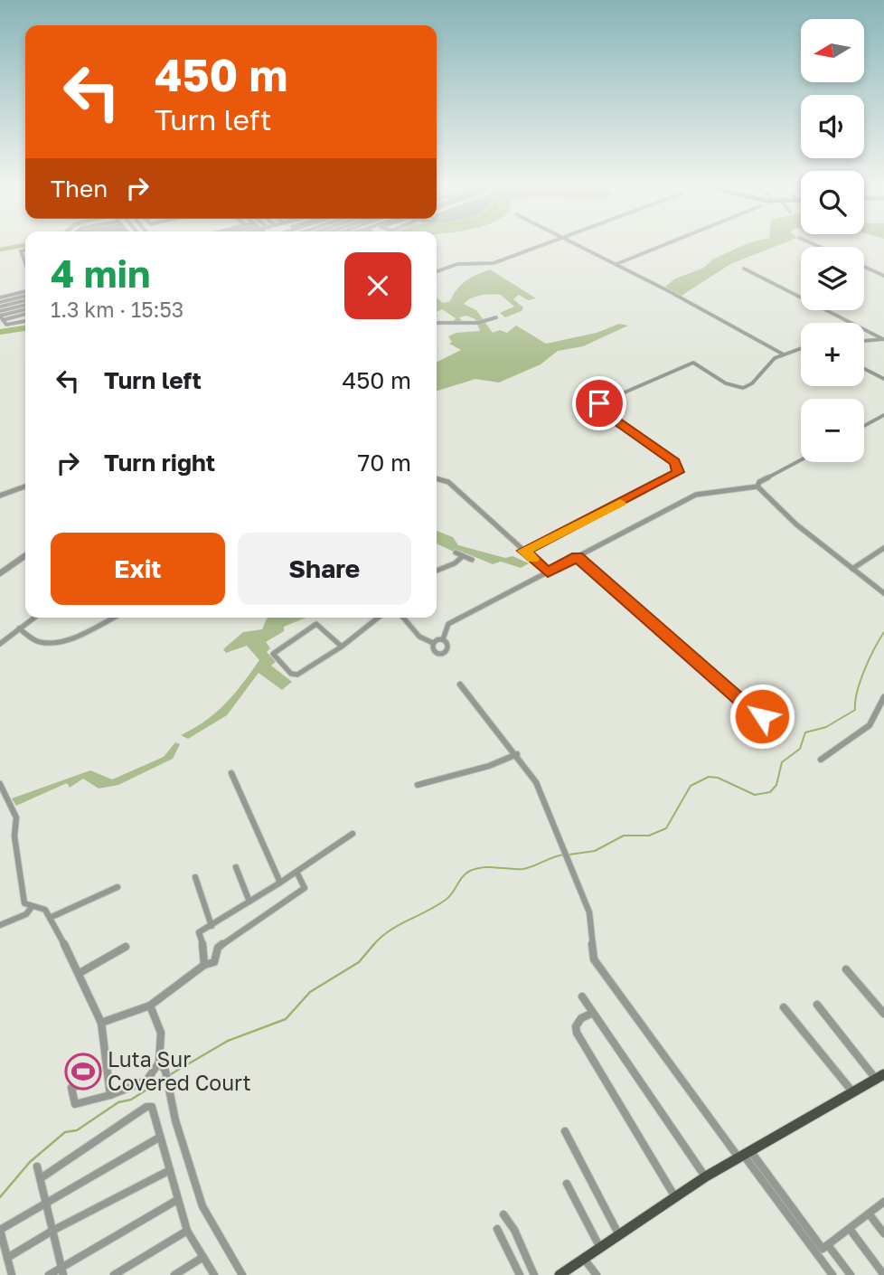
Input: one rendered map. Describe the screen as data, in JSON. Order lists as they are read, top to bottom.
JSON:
{
  "places": {
    "sports": ["Luta Sur Covered Court"]
  },
  "north": "left",
  "page": {
    "map_buttons": ["+", "−"],
    "turn": ["450 m", "Turn left"],
    "then": "Then",
    "heading": ["4 min", "1.3 km · 15:53"],
    "list": [
      {
        "name": "Turn left",
        "value": "450 m"
      },
      {
        "name": "Turn right",
        "value": "70 m"
      }
    ],
    "buttons": ["Exit", "Share"]
  }
}
